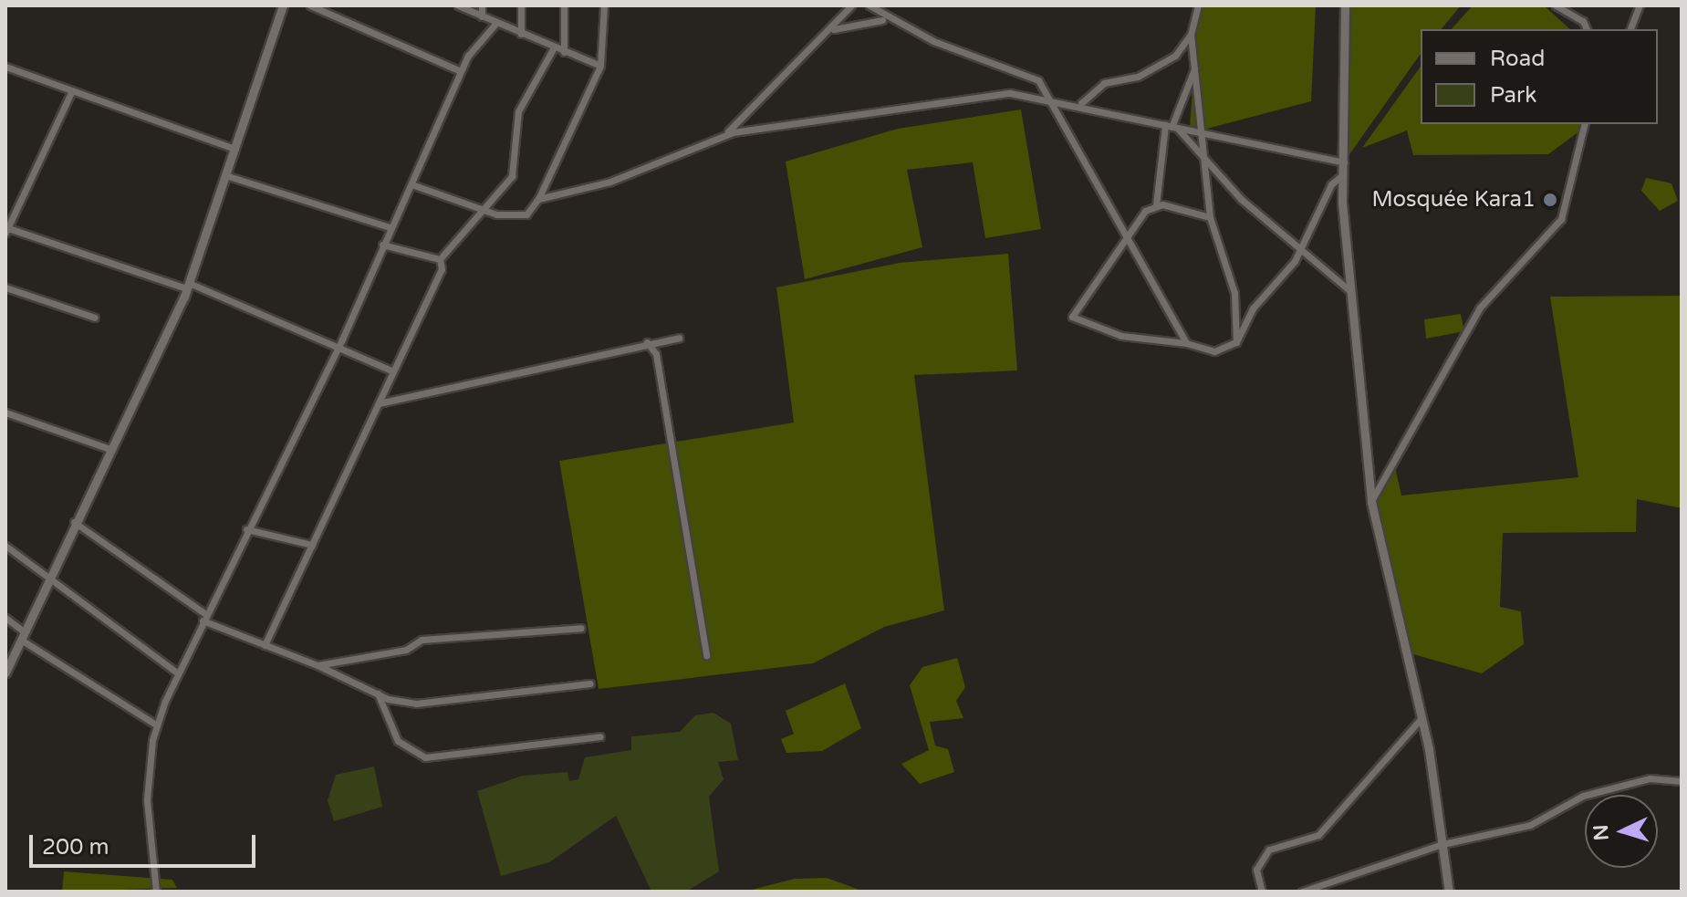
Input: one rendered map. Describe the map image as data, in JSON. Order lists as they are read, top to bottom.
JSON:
{
  "places": ["Mosquée Kara1"],
  "legend": ["Road", "Park"],
  "scale_bar": "200 m",
  "north": "left"
}
